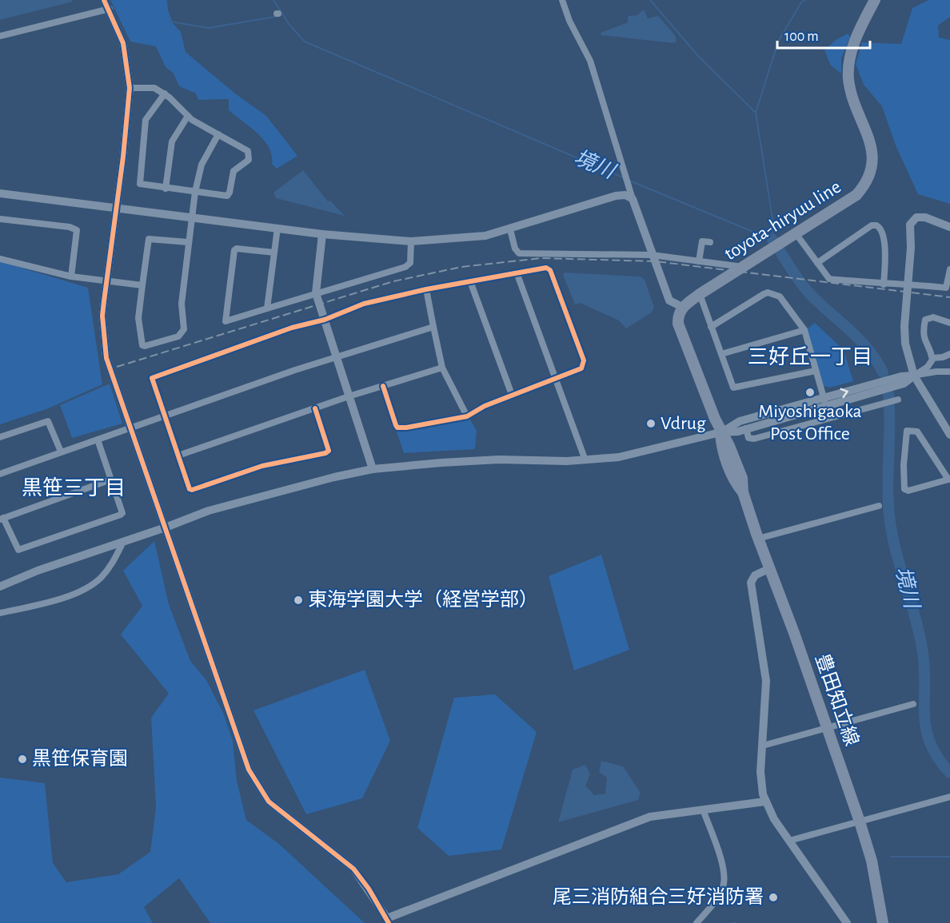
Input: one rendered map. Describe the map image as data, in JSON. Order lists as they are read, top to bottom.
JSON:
{
  "streets": {
    "main road": ["toyota-hiryuu line", "豊田知立線"]
  },
  "districts": ["三好丘一丁目", "黒笹三丁目"],
  "water": ["境川"],
  "places": [
    "Miyoshigaoka Post Office",
    "Vdrug",
    "東海学園大学（経営学部）",
    "黒笹保育園",
    "尾三消防組合三好消防署"
  ],
  "scale_bar": "100 m"
}
